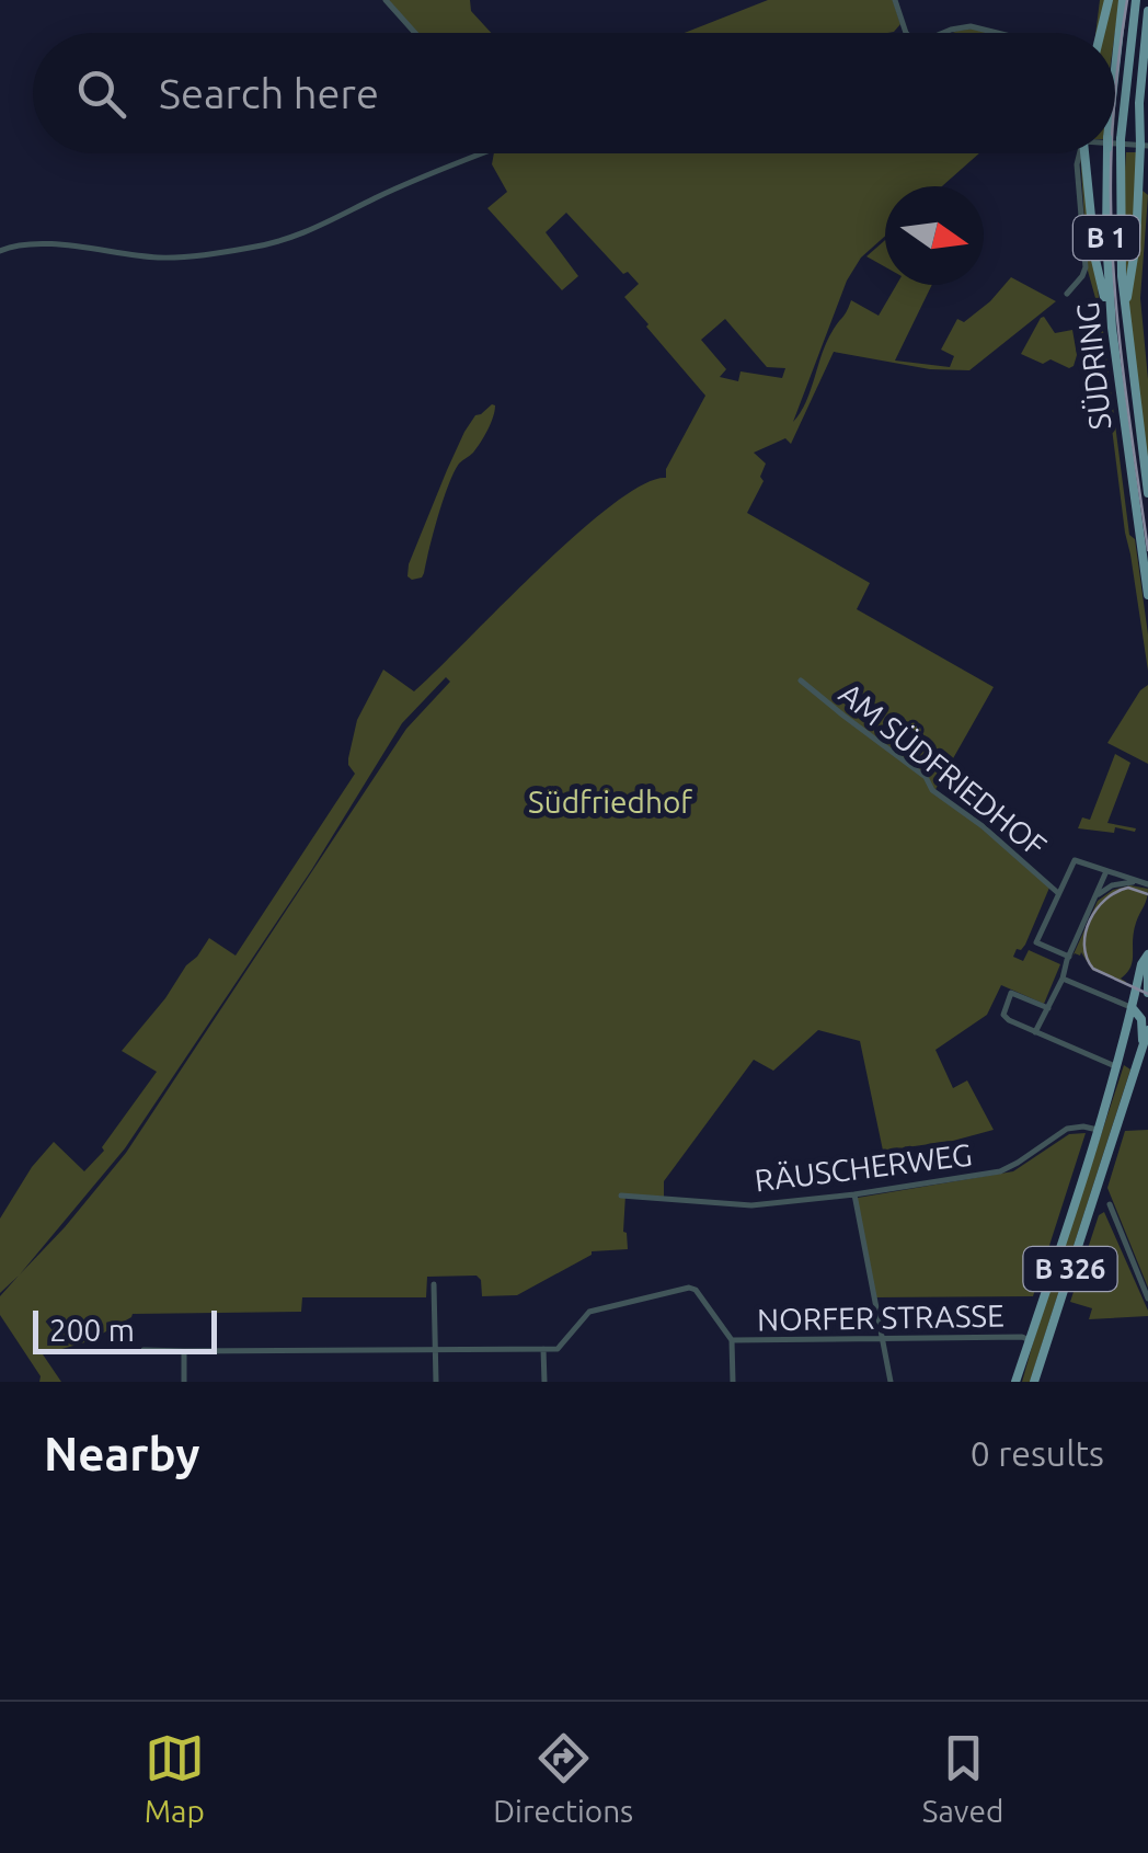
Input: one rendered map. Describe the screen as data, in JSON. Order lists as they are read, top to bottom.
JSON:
{
  "streets": {
    "main road": ["B 1", "SÜDRING", "B 326"],
    "street": ["AM SÜDFRIEDHOF", "RÄUSCHERWEG", "NORFER STRASSE"]
  },
  "crossings": [
    ["RÄUSCHERWEG", "B 326"],
    ["B 326", "NORFER STRASSE"]
  ],
  "parks": ["Südfriedhof"],
  "scale_bar": "200 m",
  "north": "right",
  "page": {
    "search": "Search here",
    "scale": "200 m",
    "heading": ["Nearby", "0 results"],
    "nav": ["Map", "Directions", "Saved"]
  }
}
